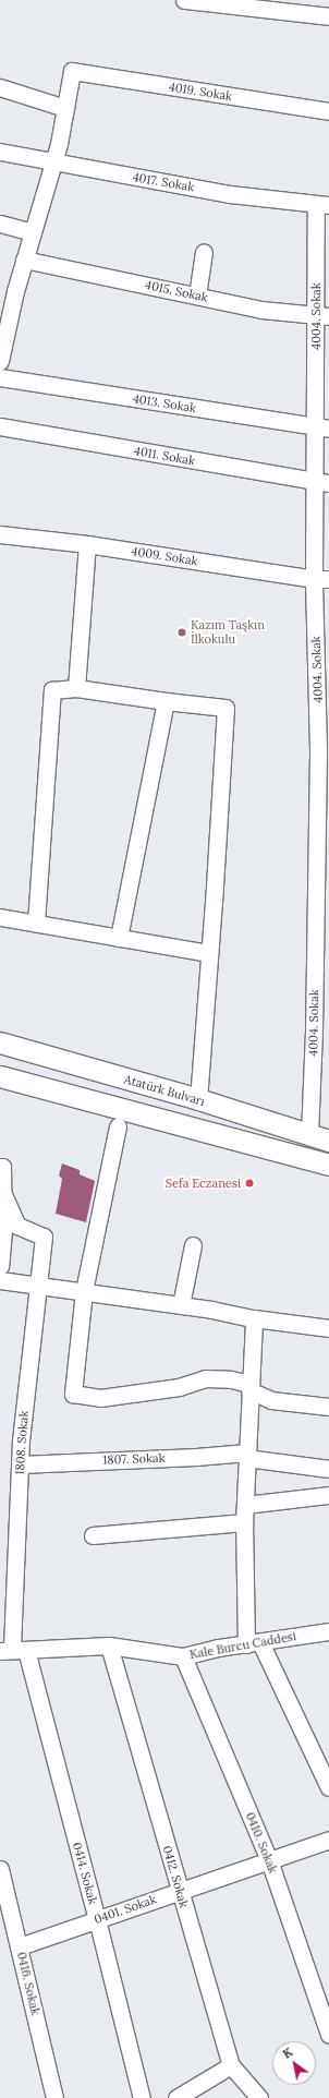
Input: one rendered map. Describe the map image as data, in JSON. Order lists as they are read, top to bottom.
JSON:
{
  "streets": {
    "main road": ["Atatürk Bulvarı"],
    "street": [
      "4019. Sokak",
      "4017. Sokak",
      "4015. Sokak",
      "4004. Sokak",
      "4013. Sokak",
      "4011. Sokak",
      "4009. Sokak",
      "1808. Sokak",
      "1807. Sokak",
      "Kale Burcu Caddesi",
      "0410. Sokak",
      "0414. Sokak",
      "0412. Sokak",
      "0401. Sokak",
      "0416. Sokak"
    ]
  },
  "crossings": [
    ["4017. Sokak", "4004. Sokak"],
    ["4015. Sokak", "4004. Sokak"],
    ["4004. Sokak", "4013. Sokak"],
    ["4004. Sokak", "4011. Sokak"],
    ["4004. Sokak", "4009. Sokak"],
    ["4004. Sokak", "Atatürk Bulvarı"],
    ["1808. Sokak", "1807. Sokak"],
    ["1808. Sokak", "Kale Burcu Caddesi"],
    ["1808. Sokak", "0414. Sokak"],
    ["Kale Burcu Caddesi", "0410. Sokak"],
    ["Kale Burcu Caddesi", "0414. Sokak"],
    ["Kale Burcu Caddesi", "0412. Sokak"],
    ["0410. Sokak", "0401. Sokak"],
    ["0414. Sokak", "0401. Sokak"],
    ["0412. Sokak", "0401. Sokak"],
    ["0401. Sokak", "0416. Sokak"]
  ],
  "places": ["Kazım Taşkın İlkokulu", "Sefa Eczanesi"],
  "north": "top left"
}
